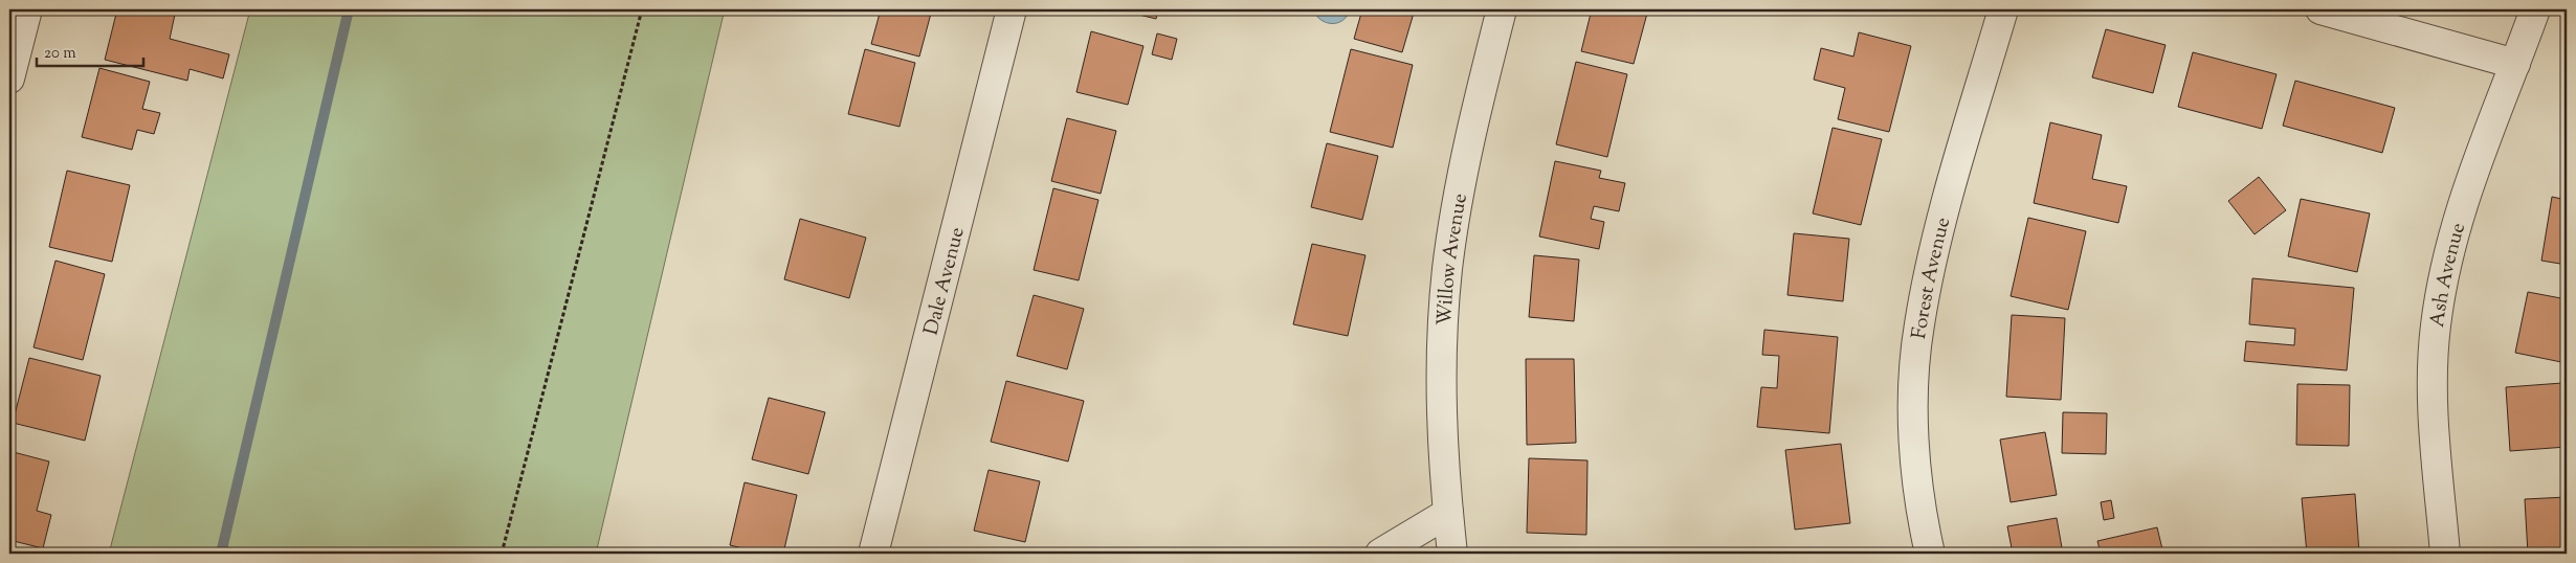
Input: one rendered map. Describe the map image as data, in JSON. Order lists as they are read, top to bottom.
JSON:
{
  "streets": {
    "street": [
      "Willow Avenue",
      "Ash Avenue",
      "Forest Avenue",
      "Dale Avenue"
    ]
  },
  "scale_bar": "20 m"
}
